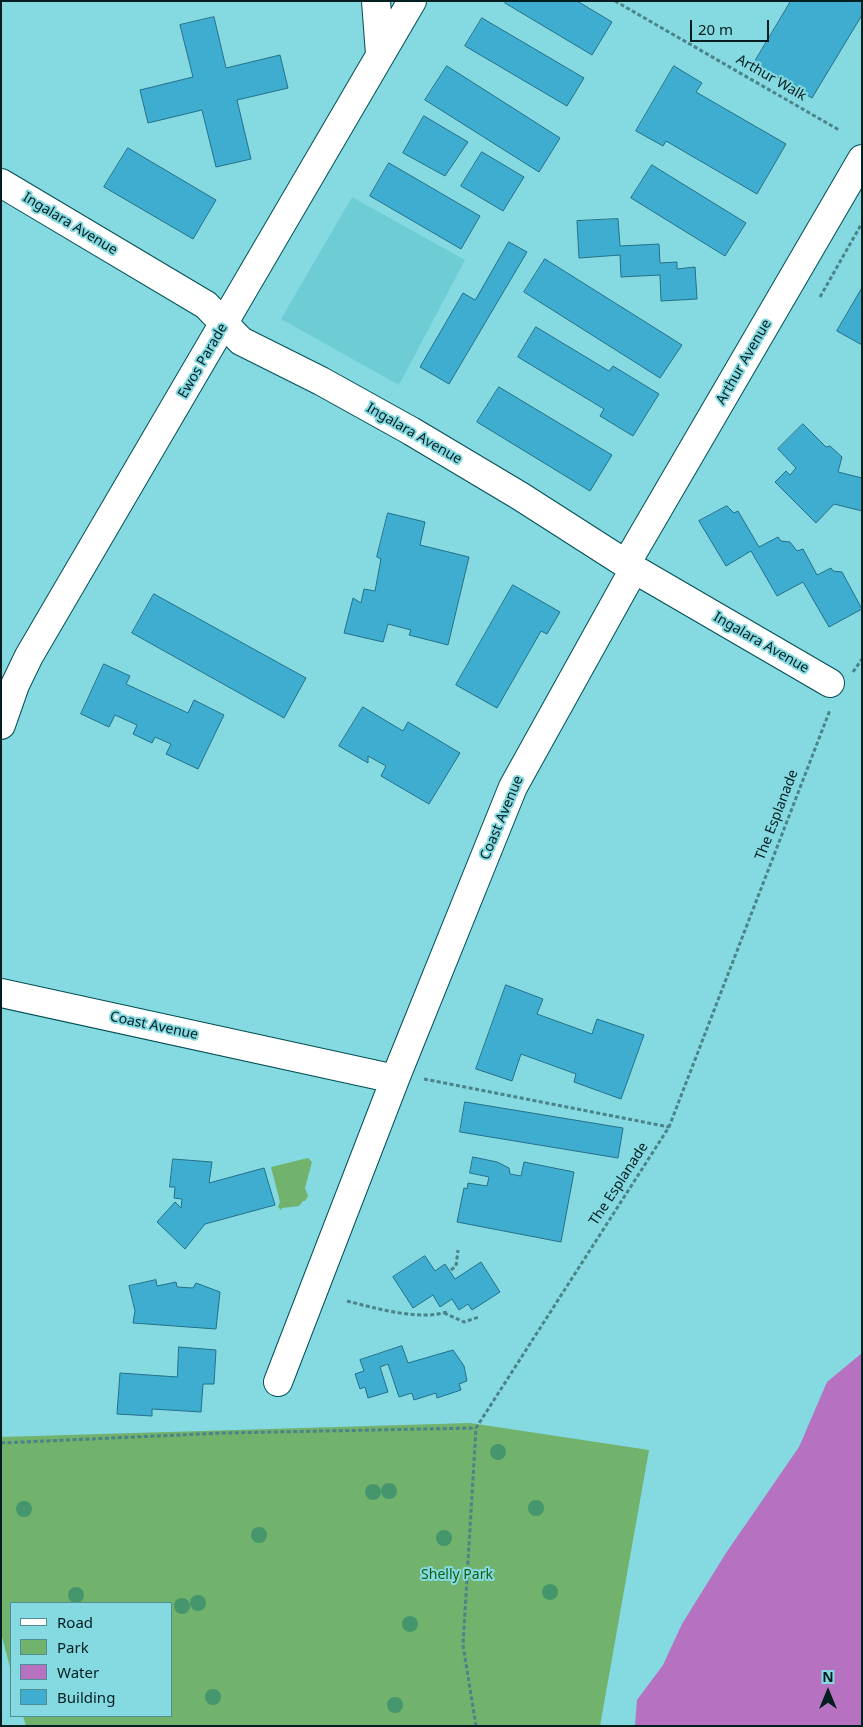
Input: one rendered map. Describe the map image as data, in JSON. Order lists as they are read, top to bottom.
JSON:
{
  "streets": {
    "street": [
      "Ingalara Avenue",
      "Ewos Parade",
      "Arthur Avenue",
      "Coast Avenue"
    ],
    "path": ["Arthur Walk", "The Esplanade"]
  },
  "crossings": [
    ["Ingalara Avenue", "Ewos Parade"],
    ["Ingalara Avenue", "Arthur Avenue"],
    ["Ingalara Avenue", "The Esplanade"],
    ["Ingalara Avenue", "Coast Avenue"],
    ["Arthur Avenue", "Coast Avenue"]
  ],
  "parks": ["Shelly Park"],
  "legend": [
    "Road",
    "Park",
    "Water",
    "Building"
  ],
  "scale_bar": "20 m",
  "north": "top"
}
